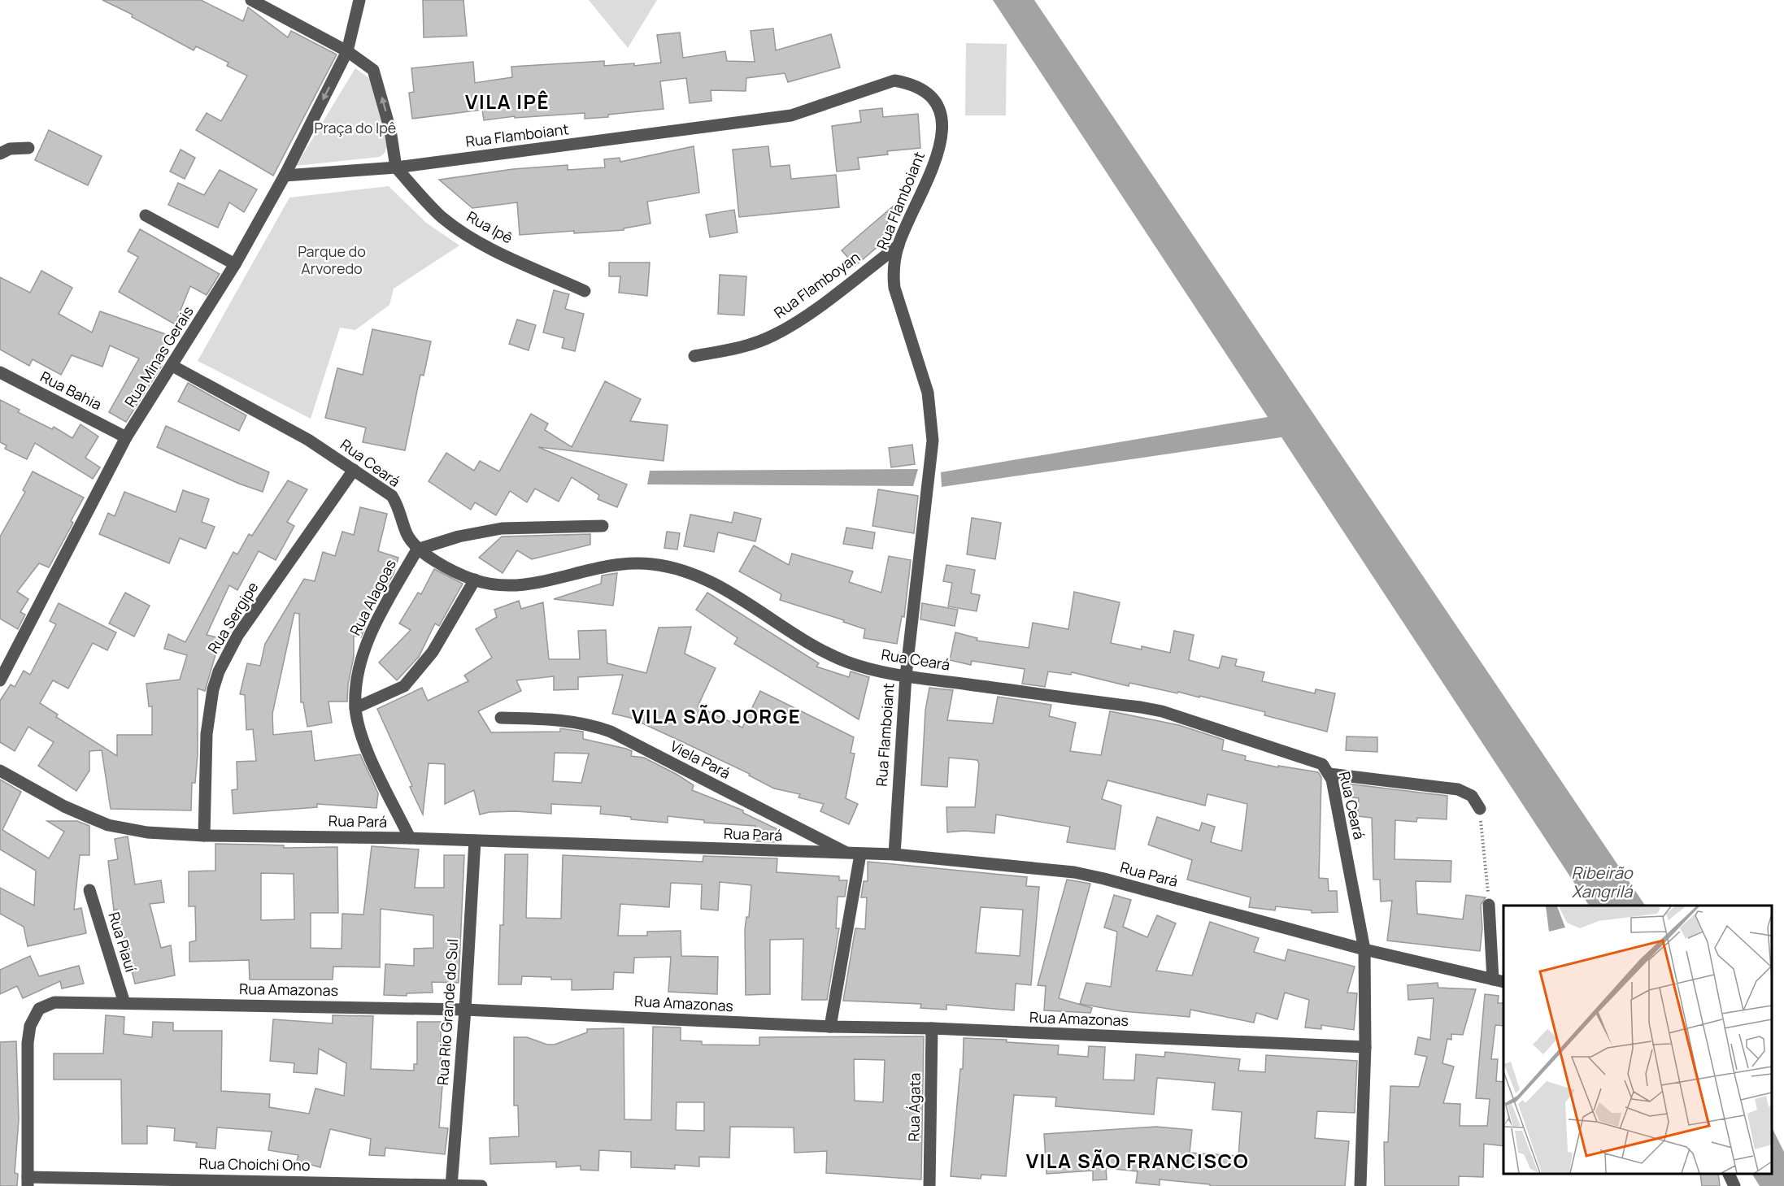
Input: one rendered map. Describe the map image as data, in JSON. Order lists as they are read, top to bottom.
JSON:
{
  "streets": {
    "street": [
      "Rua Flamboiant",
      "Rua Ipê",
      "Rua Flamboyan",
      "Rua Minas Gerais",
      "Rua Bahia",
      "Rua Ceará",
      "Rua Alagoas",
      "Rua Sergipe",
      "Viela Pará",
      "Rua Pará",
      "Rua Piauí",
      "Rua Amazonas",
      "Rua Rio Grande do Sul",
      "Rua Ágata",
      "Rua Choichi Ono"
    ]
  },
  "crossings": [
    ["Rua Flamboiant", "Rua Ipê"],
    ["Rua Flamboiant", "Rua Flamboyan"],
    ["Rua Flamboiant", "Rua Minas Gerais"],
    ["Rua Flamboiant", "Rua Ceará"],
    ["Rua Flamboiant", "Rua Pará"],
    ["Rua Minas Gerais", "Rua Bahia"],
    ["Rua Minas Gerais", "Rua Ceará"],
    ["Rua Ceará", "Rua Alagoas"],
    ["Rua Ceará", "Rua Sergipe"],
    ["Rua Ceará", "Rua Pará"],
    ["Rua Ceará", "Rua Amazonas"],
    ["Rua Alagoas", "Rua Pará"],
    ["Rua Sergipe", "Rua Pará"],
    ["Viela Pará", "Rua Pará"],
    ["Rua Pará", "Rua Rio Grande do Sul"],
    ["Rua Piauí", "Rua Amazonas"],
    ["Rua Amazonas", "Rua Rio Grande do Sul"],
    ["Rua Amazonas", "Rua Ágata"],
    ["Rua Amazonas", "Rua Choichi Ono"],
    ["Rua Rio Grande do Sul", "Rua Choichi Ono"]
  ],
  "districts": ["VILA IPÊ", "VILA SÃO JORGE", "VILA SÃO FRANCISCO"],
  "water": ["Ribeirão Xangrilá"],
  "parks": ["Praça do Ipê", "Parque do Arvoredo"]
}
